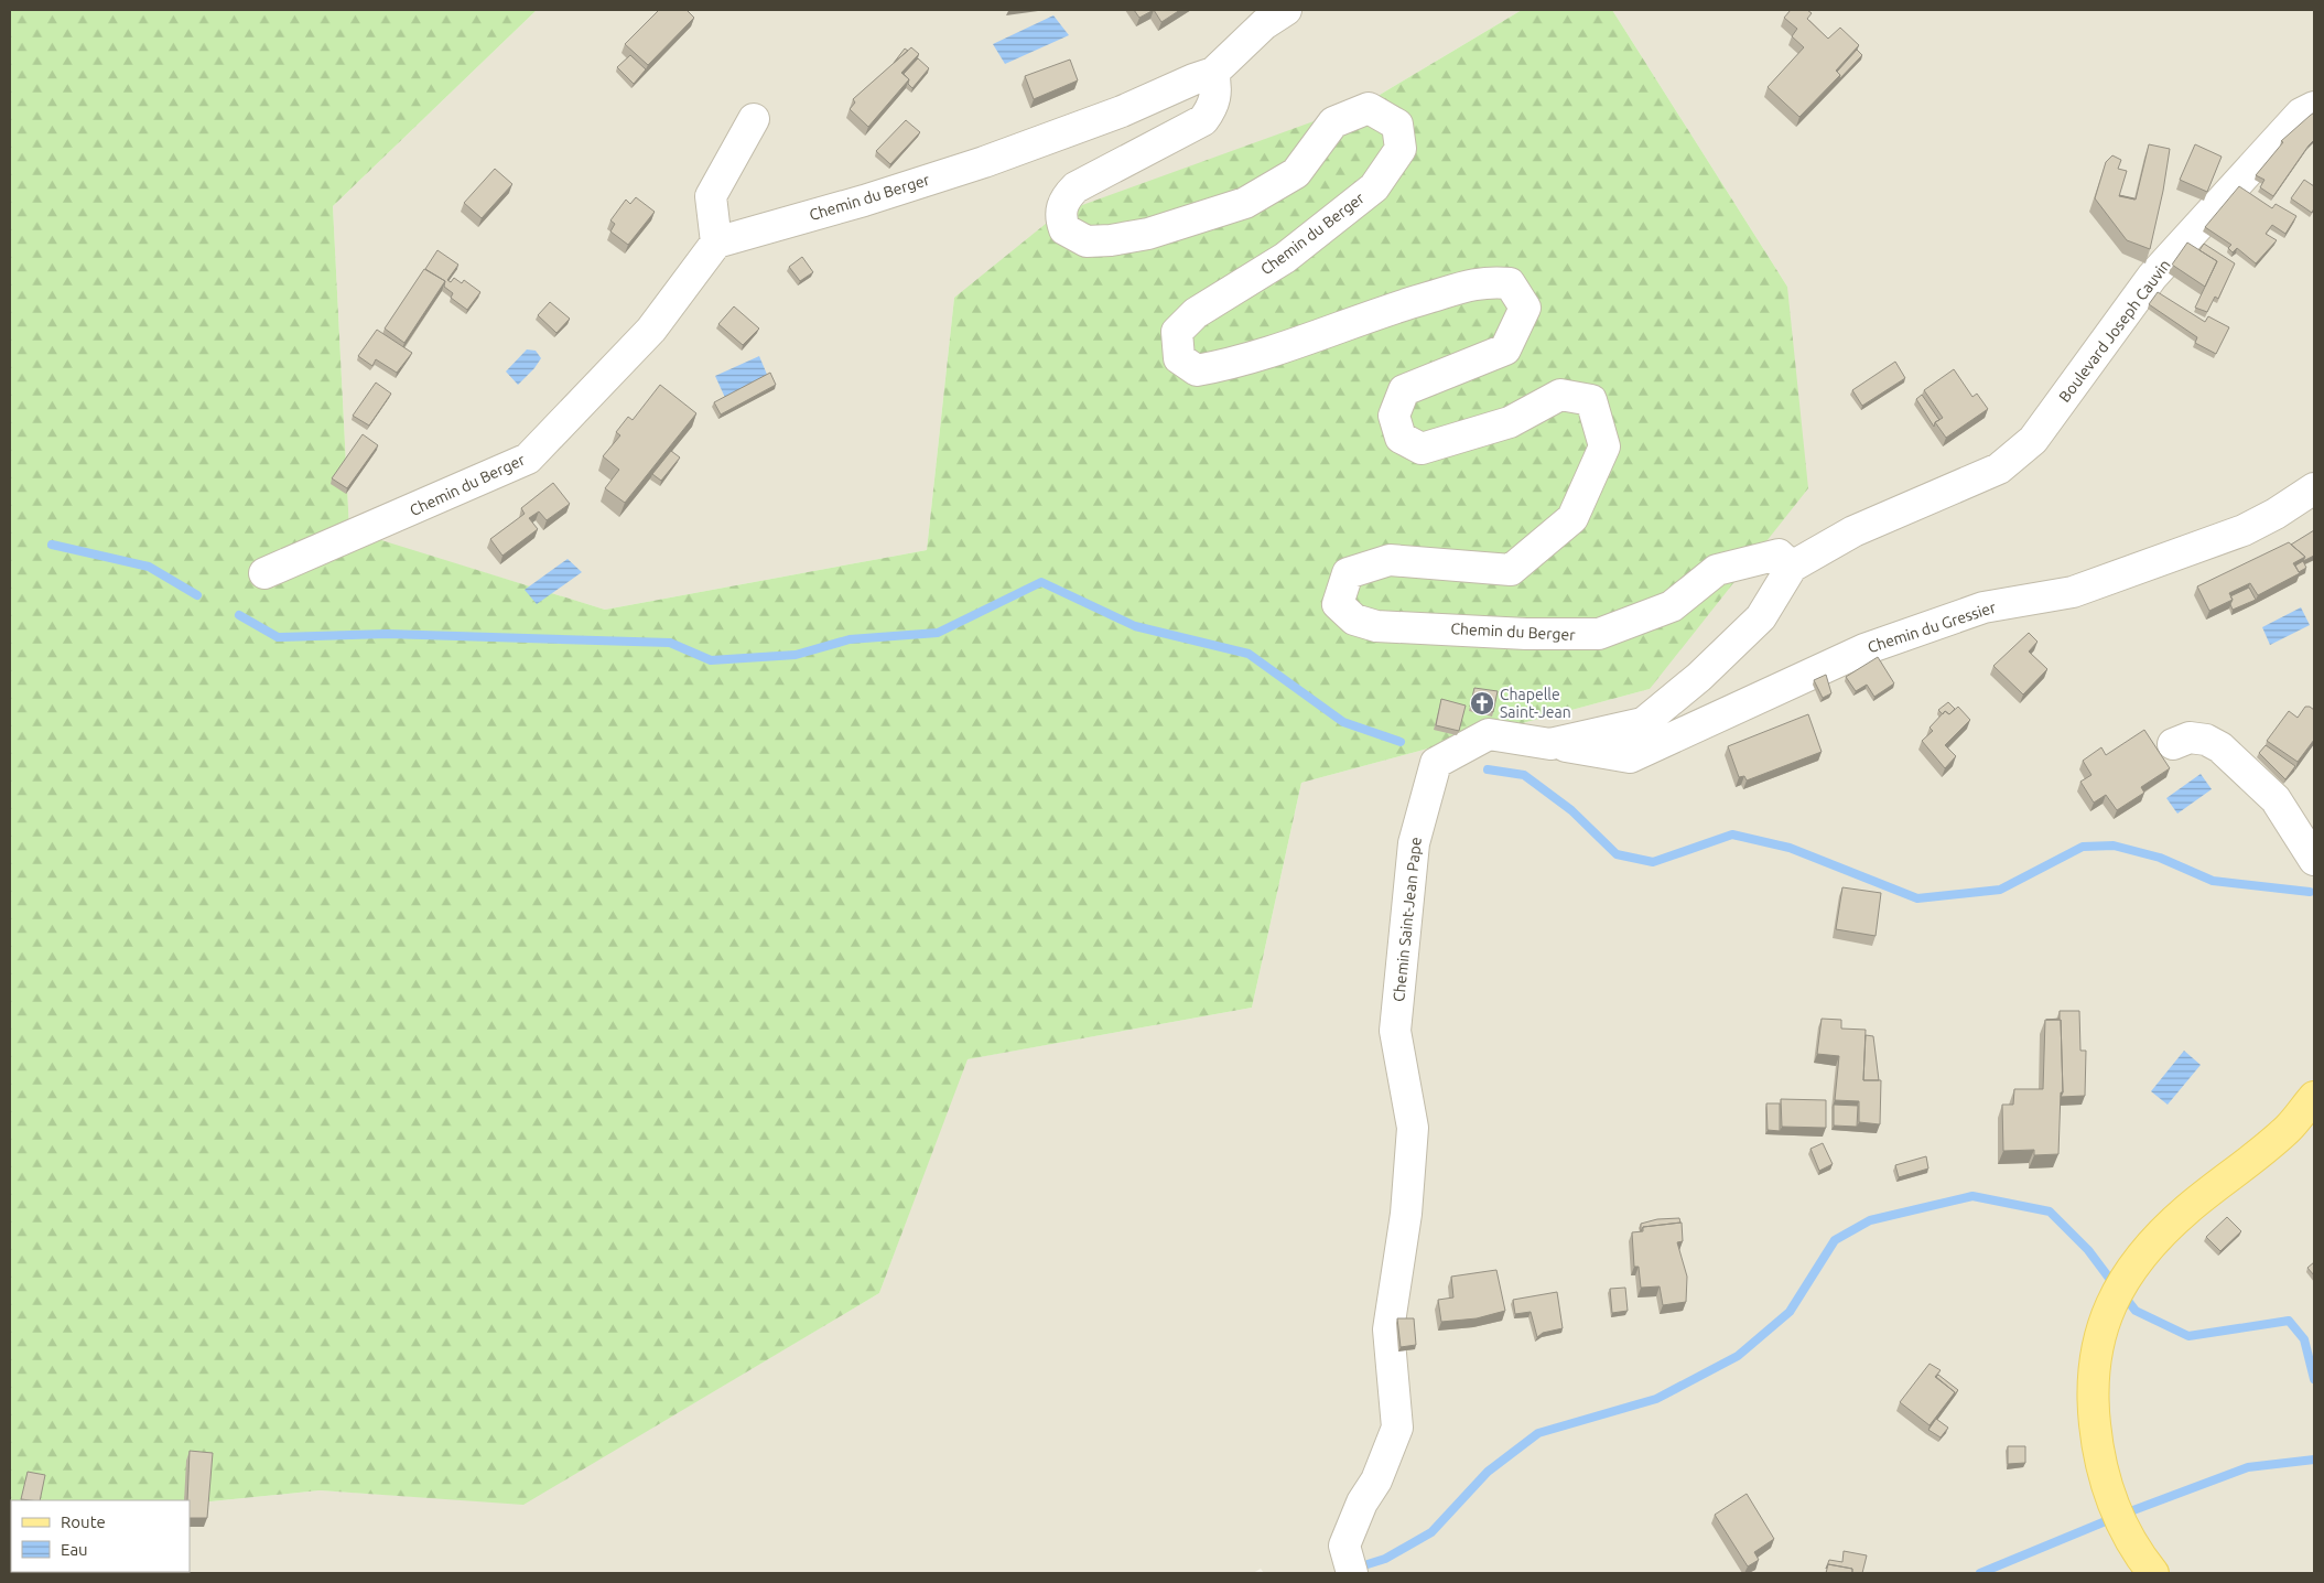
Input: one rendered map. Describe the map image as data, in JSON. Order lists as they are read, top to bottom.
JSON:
{
  "streets": {
    "street": [
      "Chemin du Berger",
      "Boulevard Joseph Cauvin",
      "Chemin du Gressier",
      "Chemin Saint-Jean Pape"
    ]
  },
  "crossings": [
    ["Chemin du Berger", "Chemin Saint-Jean Pape"],
    ["Boulevard Joseph Cauvin", "Chemin Saint-Jean Pape"],
    ["Chemin du Gressier", "Chemin Saint-Jean Pape"]
  ],
  "places": {
    "church": ["Chapelle Saint-Jean"]
  },
  "legend": ["Route", "Eau"]
}
